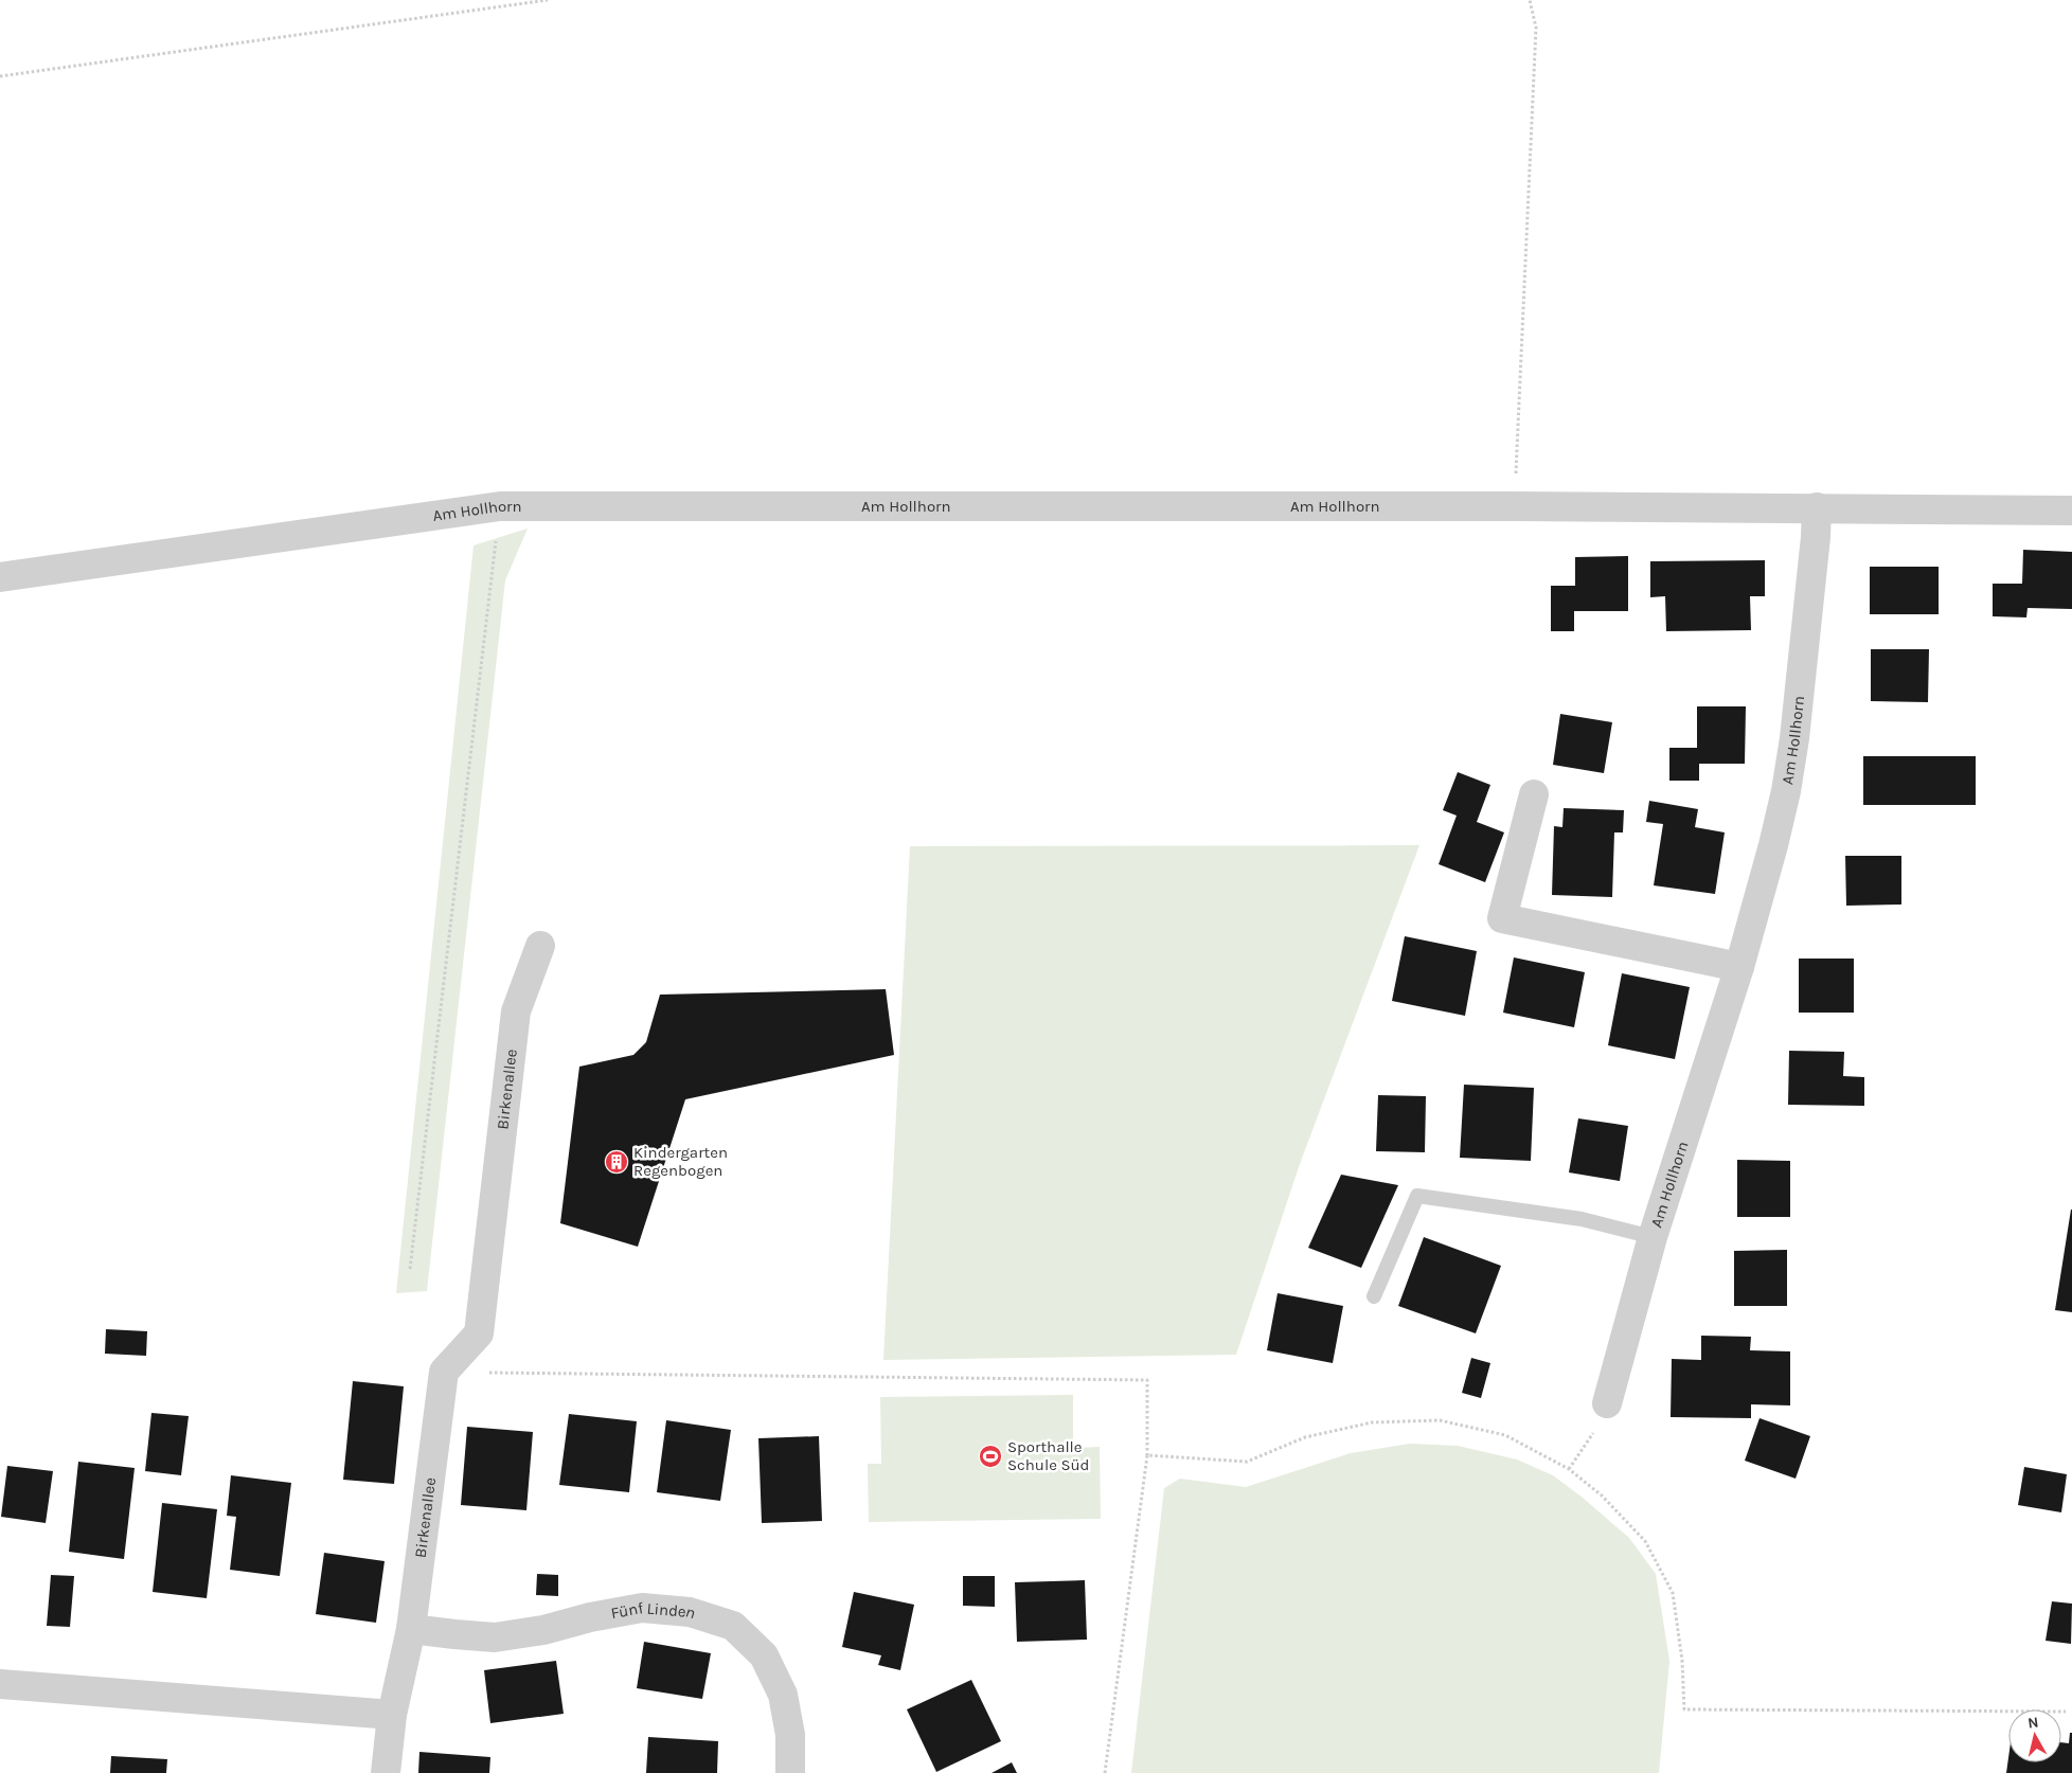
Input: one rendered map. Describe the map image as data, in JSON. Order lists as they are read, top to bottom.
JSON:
{
  "streets": {
    "street": ["Am Hollhorn", "Birkenallee", "Fünf Linden"]
  },
  "crossings": [
    ["Birkenallee", "Fünf Linden"]
  ],
  "places": {
    "building": ["Kindergarten Regenbogen"],
    "sports": ["Sporthalle Schule Süd"]
  },
  "north": "top"
}
